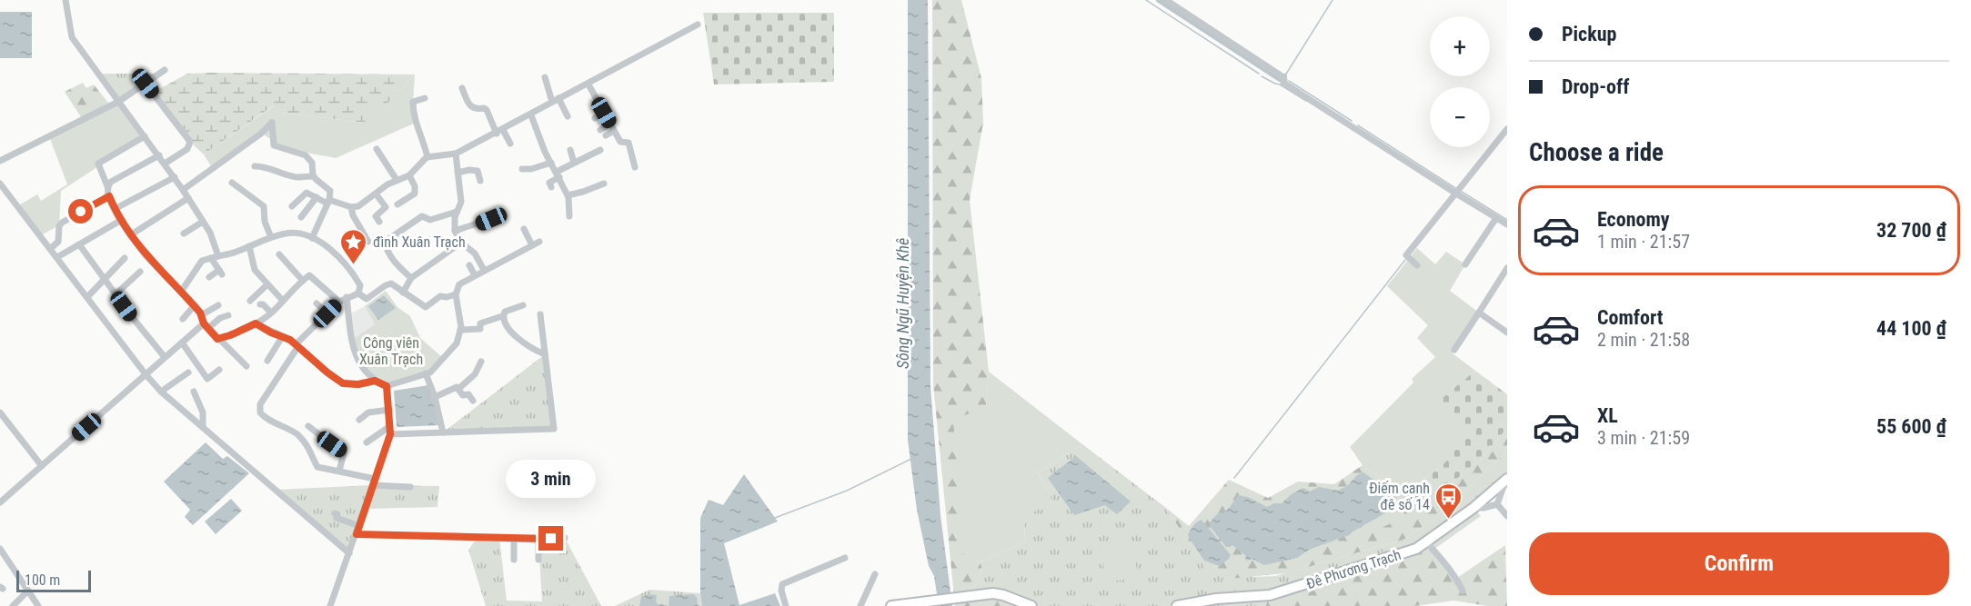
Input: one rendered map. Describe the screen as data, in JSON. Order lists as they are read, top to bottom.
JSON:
{
  "streets": {
    "main road": ["Đê Phương Trạch"]
  },
  "water": ["Sông Ngũ Huyện Khê"],
  "parks": ["Công viên Xuân Trạch"],
  "places": {
    "place": ["đình Xuân Trạch"],
    "bus stop": ["Điếm canh đê số 14"]
  },
  "scale_bar": "100 m",
  "page": {
    "banner": ["Pickup", "Drop-off"],
    "map_buttons": ["+", "−"],
    "heading": "Choose a ride",
    "list": [
      {
        "name": "Economy",
        "note": "1 min · 21:57",
        "value": "32 700 ₫"
      },
      {
        "name": "Comfort",
        "note": "2 min · 21:58",
        "value": "44 100 ₫"
      },
      {
        "name": "XL",
        "note": "3 min · 21:59",
        "value": "55 600 ₫"
      }
    ],
    "bubble": "3 min",
    "buttons": "Confirm",
    "scale": "100 m"
  }
}
